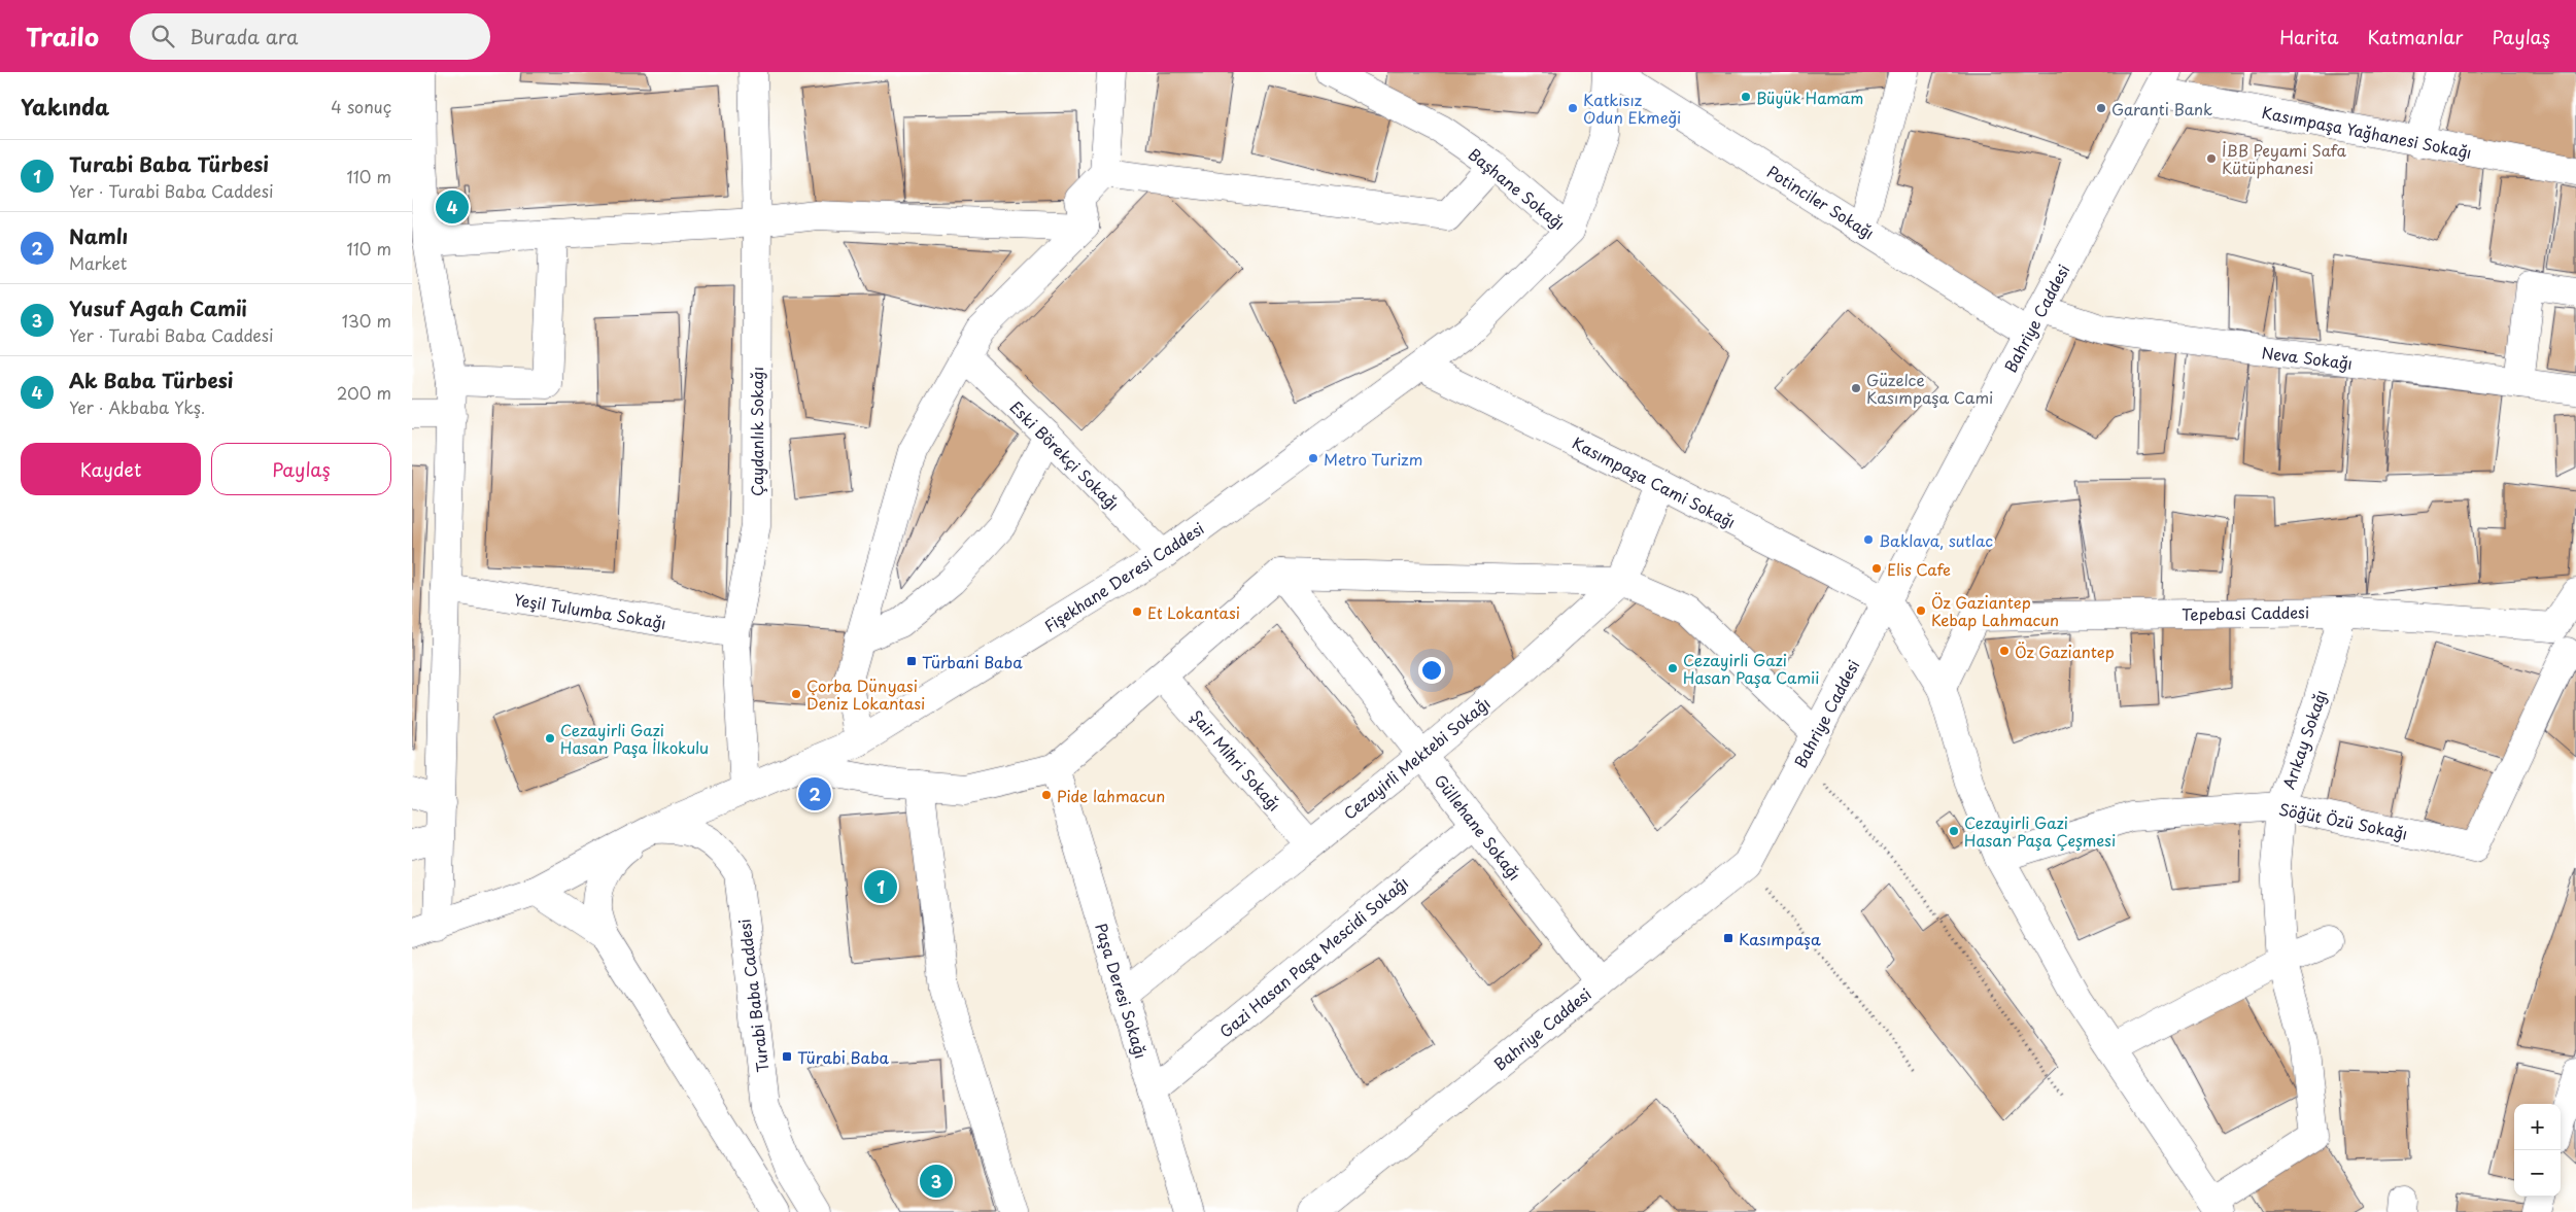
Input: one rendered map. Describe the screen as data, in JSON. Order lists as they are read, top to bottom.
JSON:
{
  "streets": {
    "street": [
      "Kasımpaşa Yağhanesi Sokağı",
      "Başhane Sokağı",
      "Potinciler Sokağı",
      "Bahriye Caddesi",
      "Neva Sokağı",
      "Çaydanlık Sokağı",
      "Eski Börekçi Sokağı",
      "Kasımpaşa Cami Sokağı",
      "Fişekhane Deresi Caddesi",
      "Yeşil Tulumba Sokağı",
      "Tepebasi Caddesi",
      "Arıkay Sokağı",
      "Cezayirli Mektebi Sokağı",
      "Şair Mihri Sokağı",
      "Söğüt Özü Sokağı",
      "Güllehane Sokağı",
      "Gazi Hasan Paşa Mescidi Sokağı",
      "Paşa Deresi Sokağı",
      "Turabi Baba Caddesi"
    ]
  },
  "crossings": [
    ["Kasımpaşa Yağhanesi Sokağı", "Bahriye Caddesi"],
    ["Başhane Sokağı", "Fişekhane Deresi Caddesi"],
    ["Potinciler Sokağı", "Bahriye Caddesi"],
    ["Potinciler Sokağı", "Neva Sokağı"],
    ["Bahriye Caddesi", "Neva Sokağı"],
    ["Bahriye Caddesi", "Kasımpaşa Cami Sokağı"],
    ["Bahriye Caddesi", "Güllehane Sokağı"],
    ["Çaydanlık Sokağı", "Fişekhane Deresi Caddesi"],
    ["Çaydanlık Sokağı", "Yeşil Tulumba Sokağı"],
    ["Eski Börekçi Sokağı", "Fişekhane Deresi Caddesi"],
    ["Kasımpaşa Cami Sokağı", "Fişekhane Deresi Caddesi"],
    ["Kasımpaşa Cami Sokağı", "Cezayirli Mektebi Sokağı"],
    ["Fişekhane Deresi Caddesi", "Turabi Baba Caddesi"],
    ["Tepebasi Caddesi", "Arıkay Sokağı"],
    ["Arıkay Sokağı", "Söğüt Özü Sokağı"],
    ["Cezayirli Mektebi Sokağı", "Şair Mihri Sokağı"],
    ["Cezayirli Mektebi Sokağı", "Güllehane Sokağı"],
    ["Cezayirli Mektebi Sokağı", "Paşa Deresi Sokağı"],
    ["Güllehane Sokağı", "Gazi Hasan Paşa Mescidi Sokağı"],
    ["Gazi Hasan Paşa Mescidi Sokağı", "Paşa Deresi Sokağı"]
  ],
  "places": {
    "other": [
      "Büyük Hamam",
      "Katkısız Odun Ekmeği",
      "Garanti Bank",
      "İBB Peyami Safa Kütüphanesi",
      "Güzelce Kasımpaşa Cami",
      "Metro Turizm",
      "Baklava, sutlac",
      "Elis Cafe",
      "Öz Gaziantep Kebap Lahmacun",
      "Et Lokantasi",
      "Öz Gaziantep",
      "Cezayirli Gazi Hasan Paşa Camii",
      "Çorba Dünyasi Deniz Lokantasi",
      "Cezayirli Gazi Hasan Paşa İlkokulu",
      "Pide lahmacun",
      "Cezayirli Gazi Hasan Paşa Çeşmesi"
    ],
    "transit": ["Türbani Baba", "Kasımpaşa", "Türabi Baba"]
  },
  "page": {
    "header": "Trailo",
    "search": "Burada ara",
    "nav": ["Harita", "Katmanlar", "Paylaş"],
    "heading": ["Yakında", "4 sonuç"],
    "list": [
      {
        "mark": "1",
        "name": "Turabi Baba Türbesi",
        "note": "Yer · Turabi Baba Caddesi",
        "value": "110 m"
      },
      {
        "mark": "2",
        "name": "Namlı",
        "note": "Market",
        "value": "110 m"
      },
      {
        "mark": "3",
        "name": "Yusuf Agah Camii",
        "note": "Yer · Turabi Baba Caddesi",
        "value": "130 m"
      },
      {
        "mark": "4",
        "name": "Ak Baba Türbesi",
        "note": "Yer · Akbaba Ykş.",
        "value": "200 m"
      }
    ],
    "pins": [
      "4",
      "2",
      "1",
      "3"
    ],
    "buttons": ["Kaydet", "Paylaş"],
    "map_buttons": ["+", "−"]
  }
}
